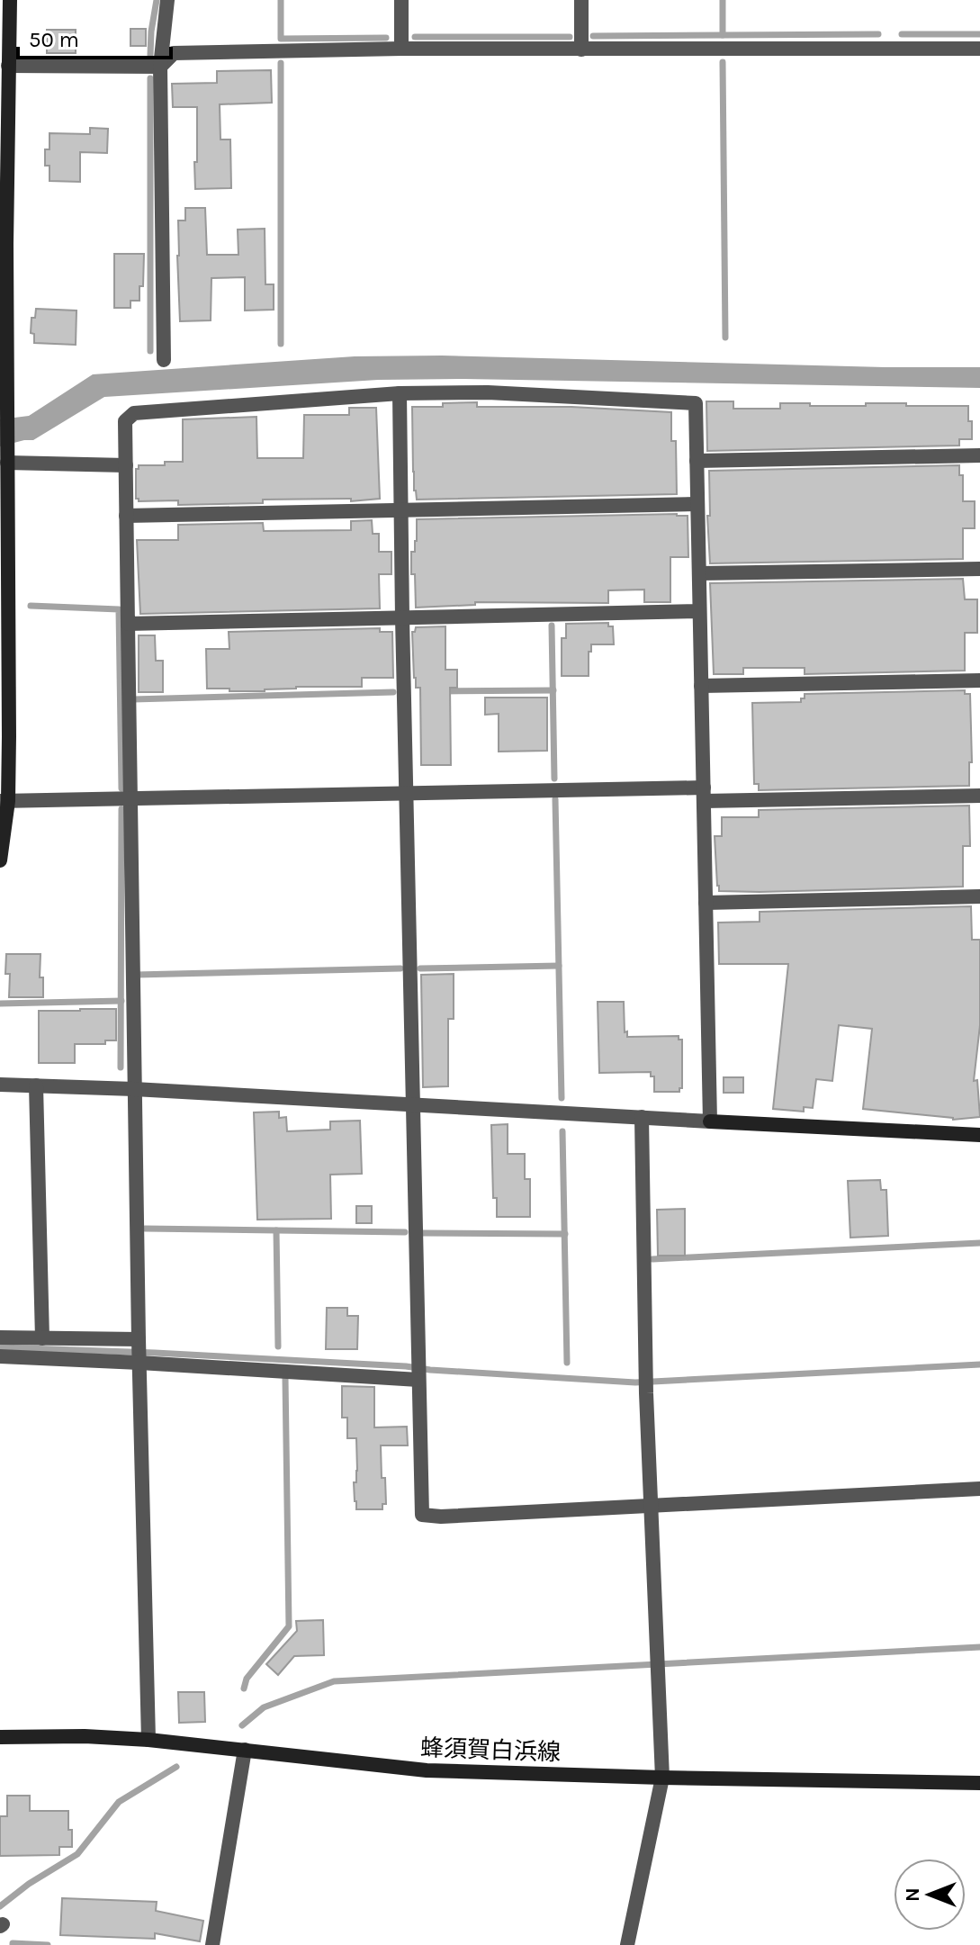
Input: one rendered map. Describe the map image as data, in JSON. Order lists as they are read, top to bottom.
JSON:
{
  "streets": {
    "street": ["蜂須賀白浜線"]
  },
  "scale_bar": "50 m",
  "north": "left"
}
